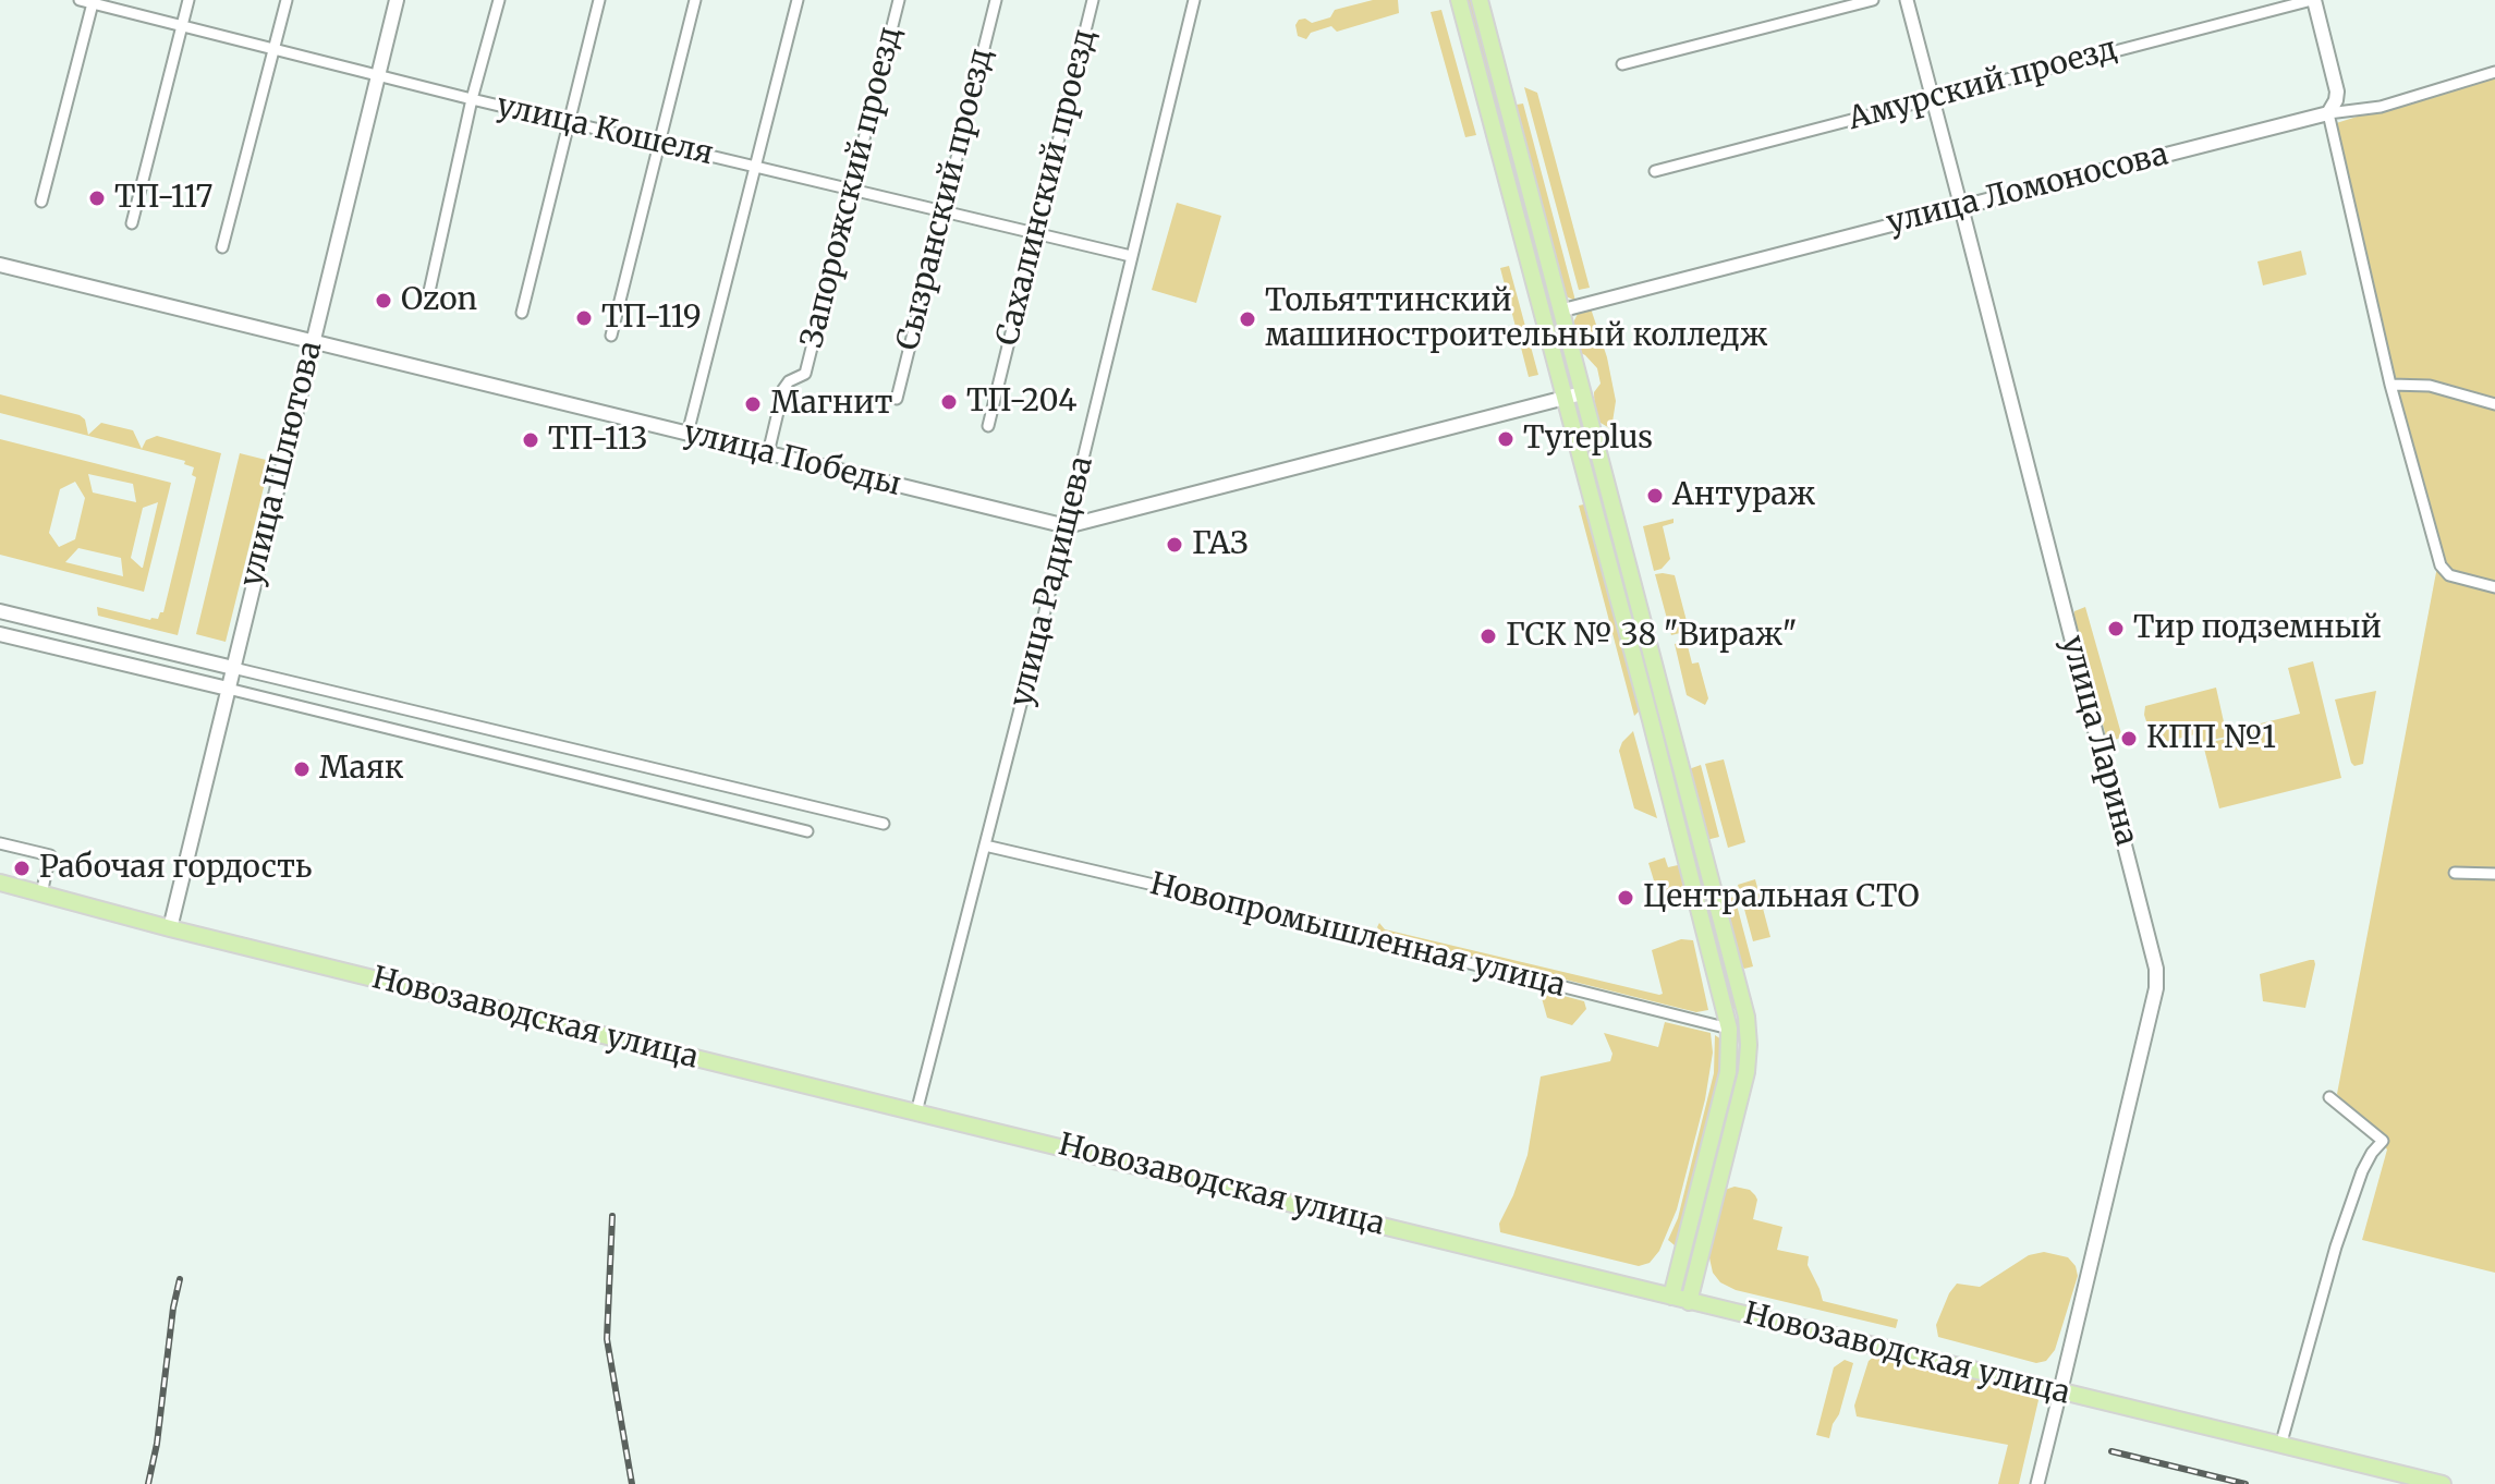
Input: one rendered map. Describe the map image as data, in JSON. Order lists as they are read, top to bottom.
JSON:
{
  "streets": {
    "main road": [
      "улица Ломоносова",
      "улица Победы",
      "улица Шлютова",
      "улица Ларина",
      "Новозаводская улица"
    ],
    "street": [
      "Амурский проезд",
      "улица Кошеля",
      "Запорожский проезд",
      "Сахалинский проезд",
      "Сызранский проезд",
      "улица Радищева",
      "Новопромышленная улица"
    ]
  },
  "crossings": [
    ["Амурский проезд", "улица Ларина"],
    ["улица Кошеля", "Запорожский проезд"],
    ["улица Кошеля", "Сахалинский проезд"],
    ["улица Кошеля", "Сызранский проезд"],
    ["улица Кошеля", "улица Шлютова"],
    ["улица Кошеля", "улица Радищева"],
    ["Запорожский проезд", "улица Победы"],
    ["улица Ломоносова", "улица Ларина"],
    ["улица Победы", "улица Шлютова"],
    ["улица Победы", "улица Радищева"],
    ["улица Шлютова", "Новозаводская улица"],
    ["улица Радищева", "Новопромышленная улица"],
    ["улица Радищева", "Новозаводская улица"],
    ["улица Ларина", "Новозаводская улица"]
  ],
  "places": [
    "ТП-117",
    "Ozon",
    "ТП-119",
    "Тольяттинский машиностроительный колледж",
    "ТП-204",
    "Магнит",
    "Tyreplus",
    "ТП-113",
    "Антураж",
    "ГАЗ",
    "Тир подземный",
    "ГСК № 38 \"Вираж\"",
    "КПП №1",
    "Маяк",
    "Рабочая гордость",
    "Центральная СТО"
  ]
}
